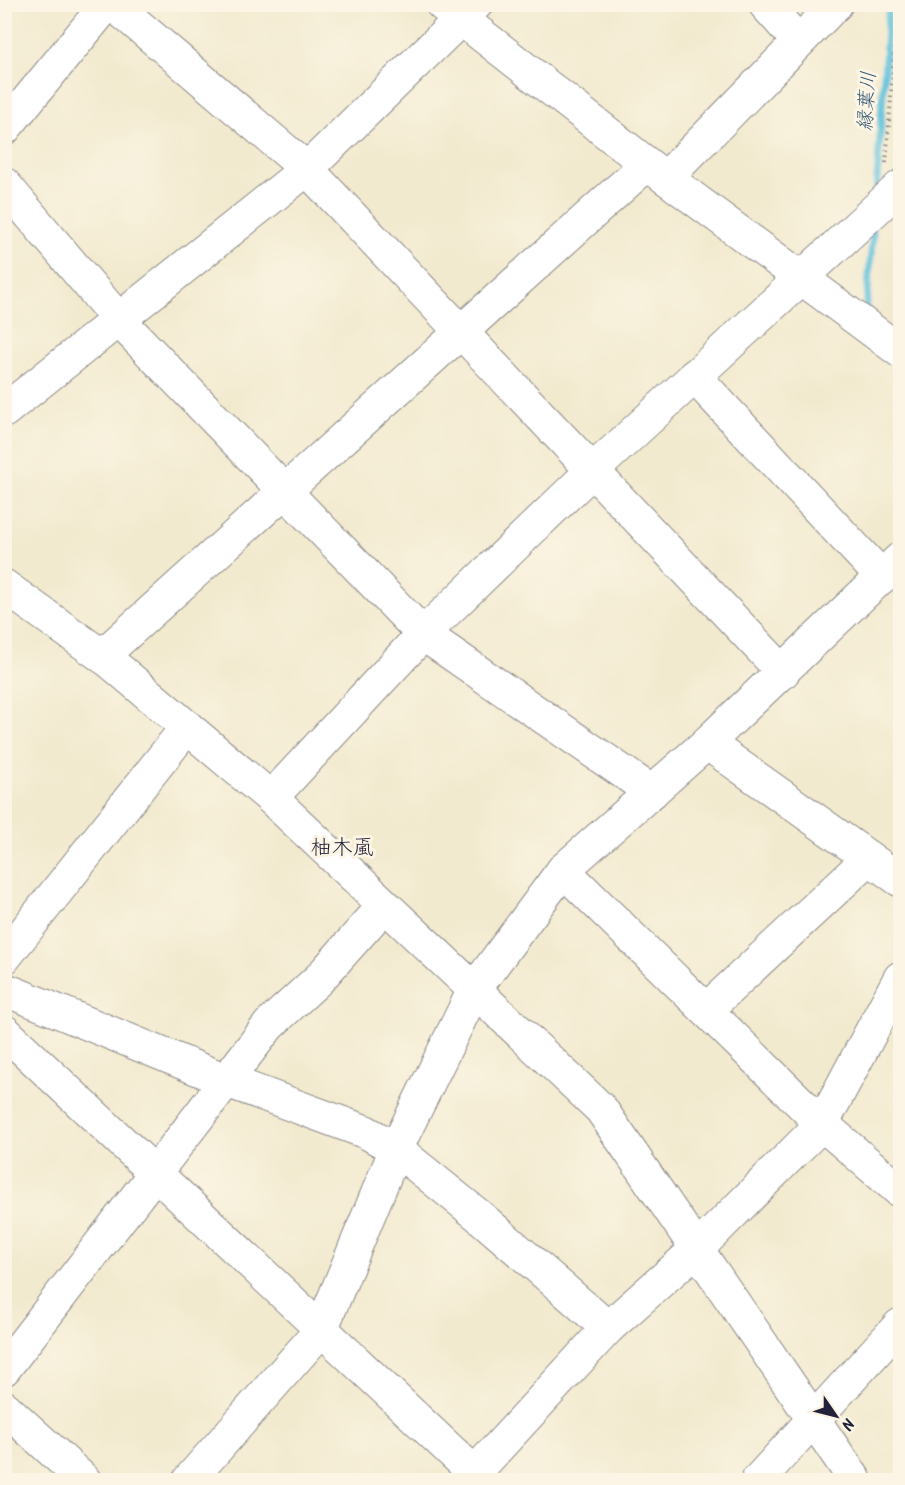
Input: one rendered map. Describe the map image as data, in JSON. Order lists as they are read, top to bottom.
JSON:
{
  "districts": ["柚木颪"],
  "water": ["縁葉川"],
  "north": "bottom right"
}
